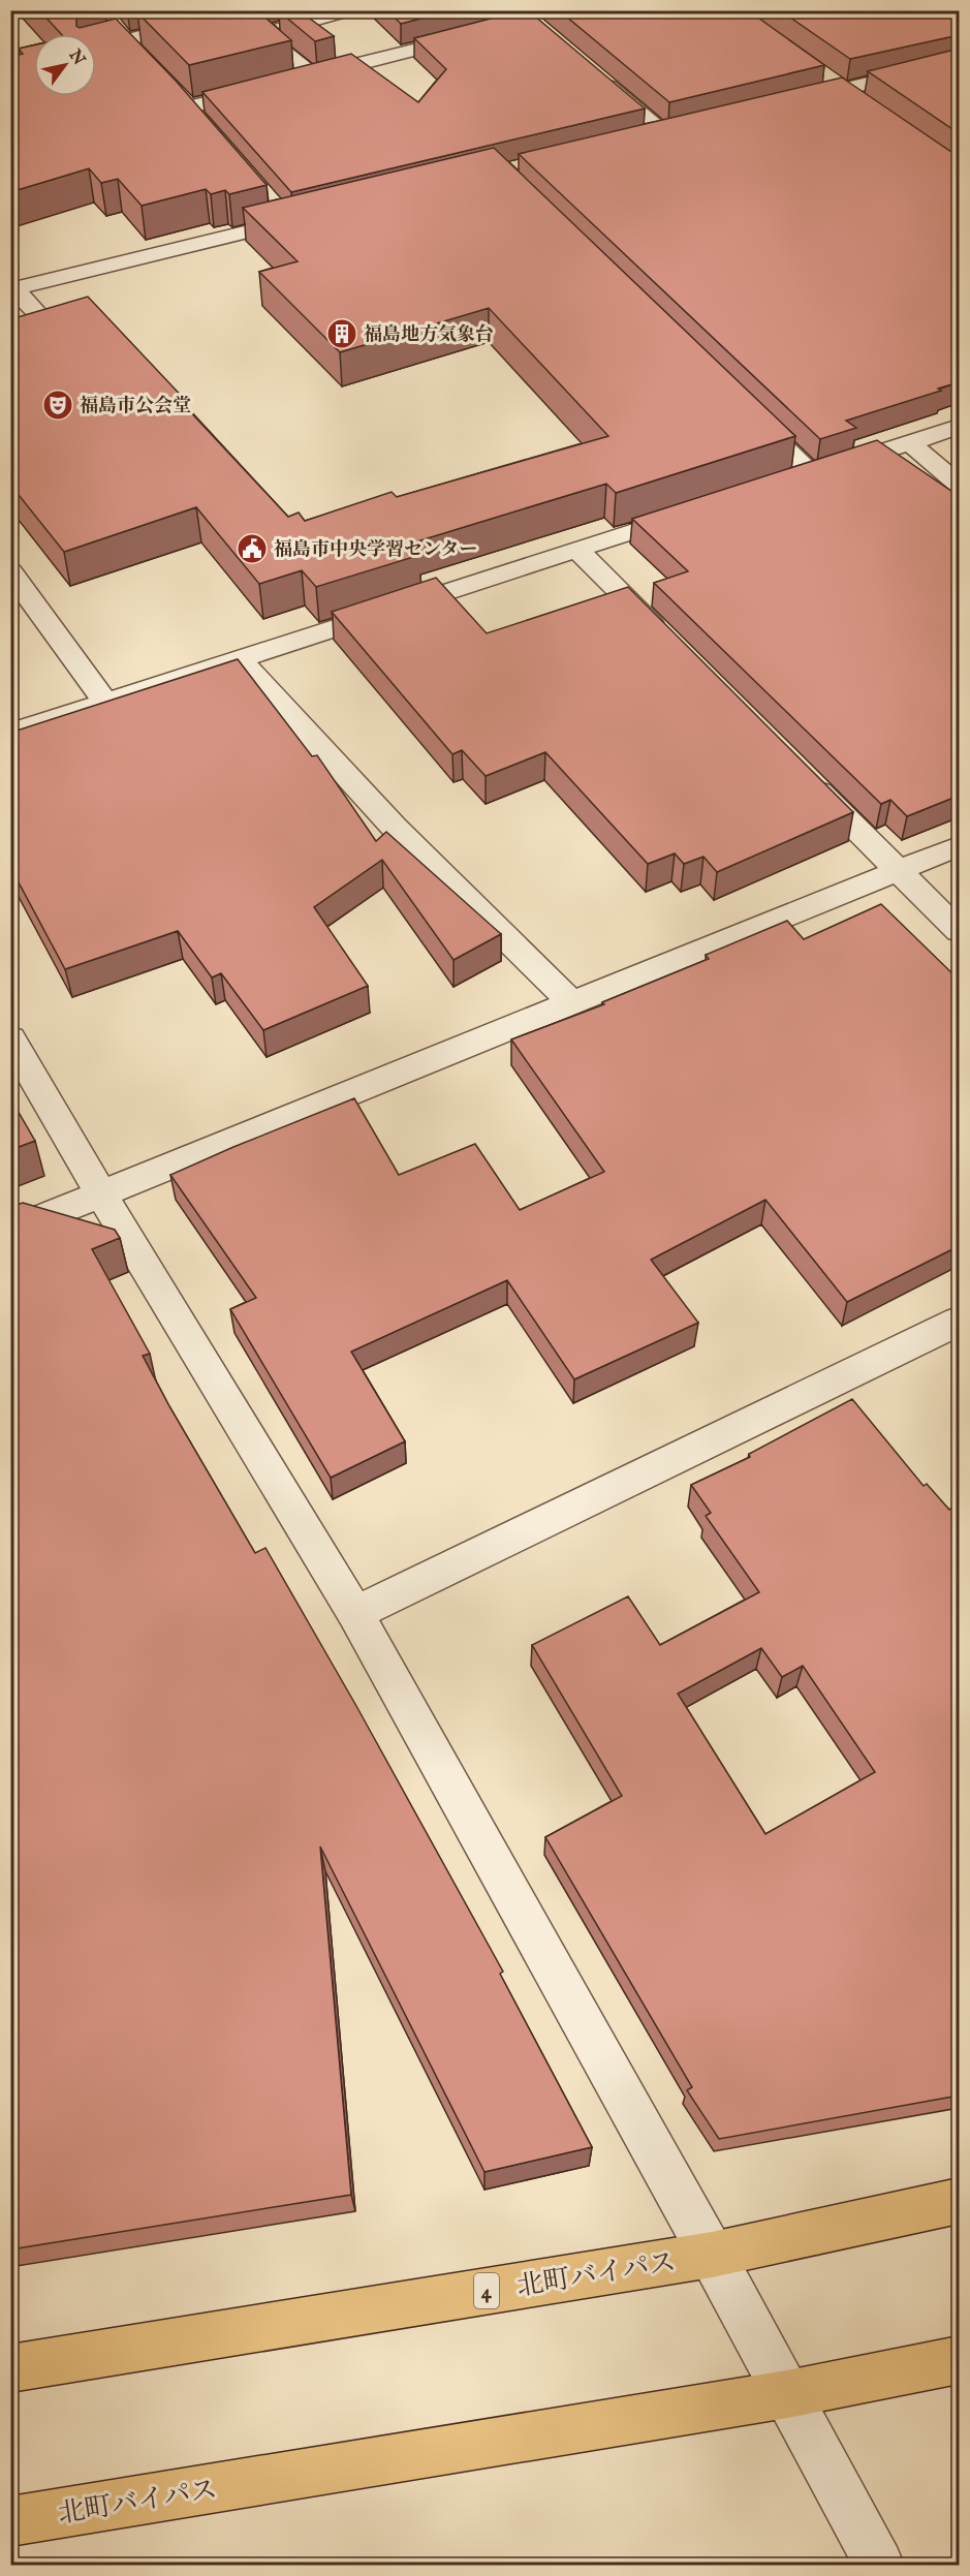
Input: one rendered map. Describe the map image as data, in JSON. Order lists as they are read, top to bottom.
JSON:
{
  "streets": {
    "highway": ["北町バイパス", "4"]
  },
  "places": {
    "building": ["福島地方気象台"],
    "theatre": ["福島市公会堂"],
    "public building": ["福島市中央学習センター"]
  },
  "north": "top right"
}
